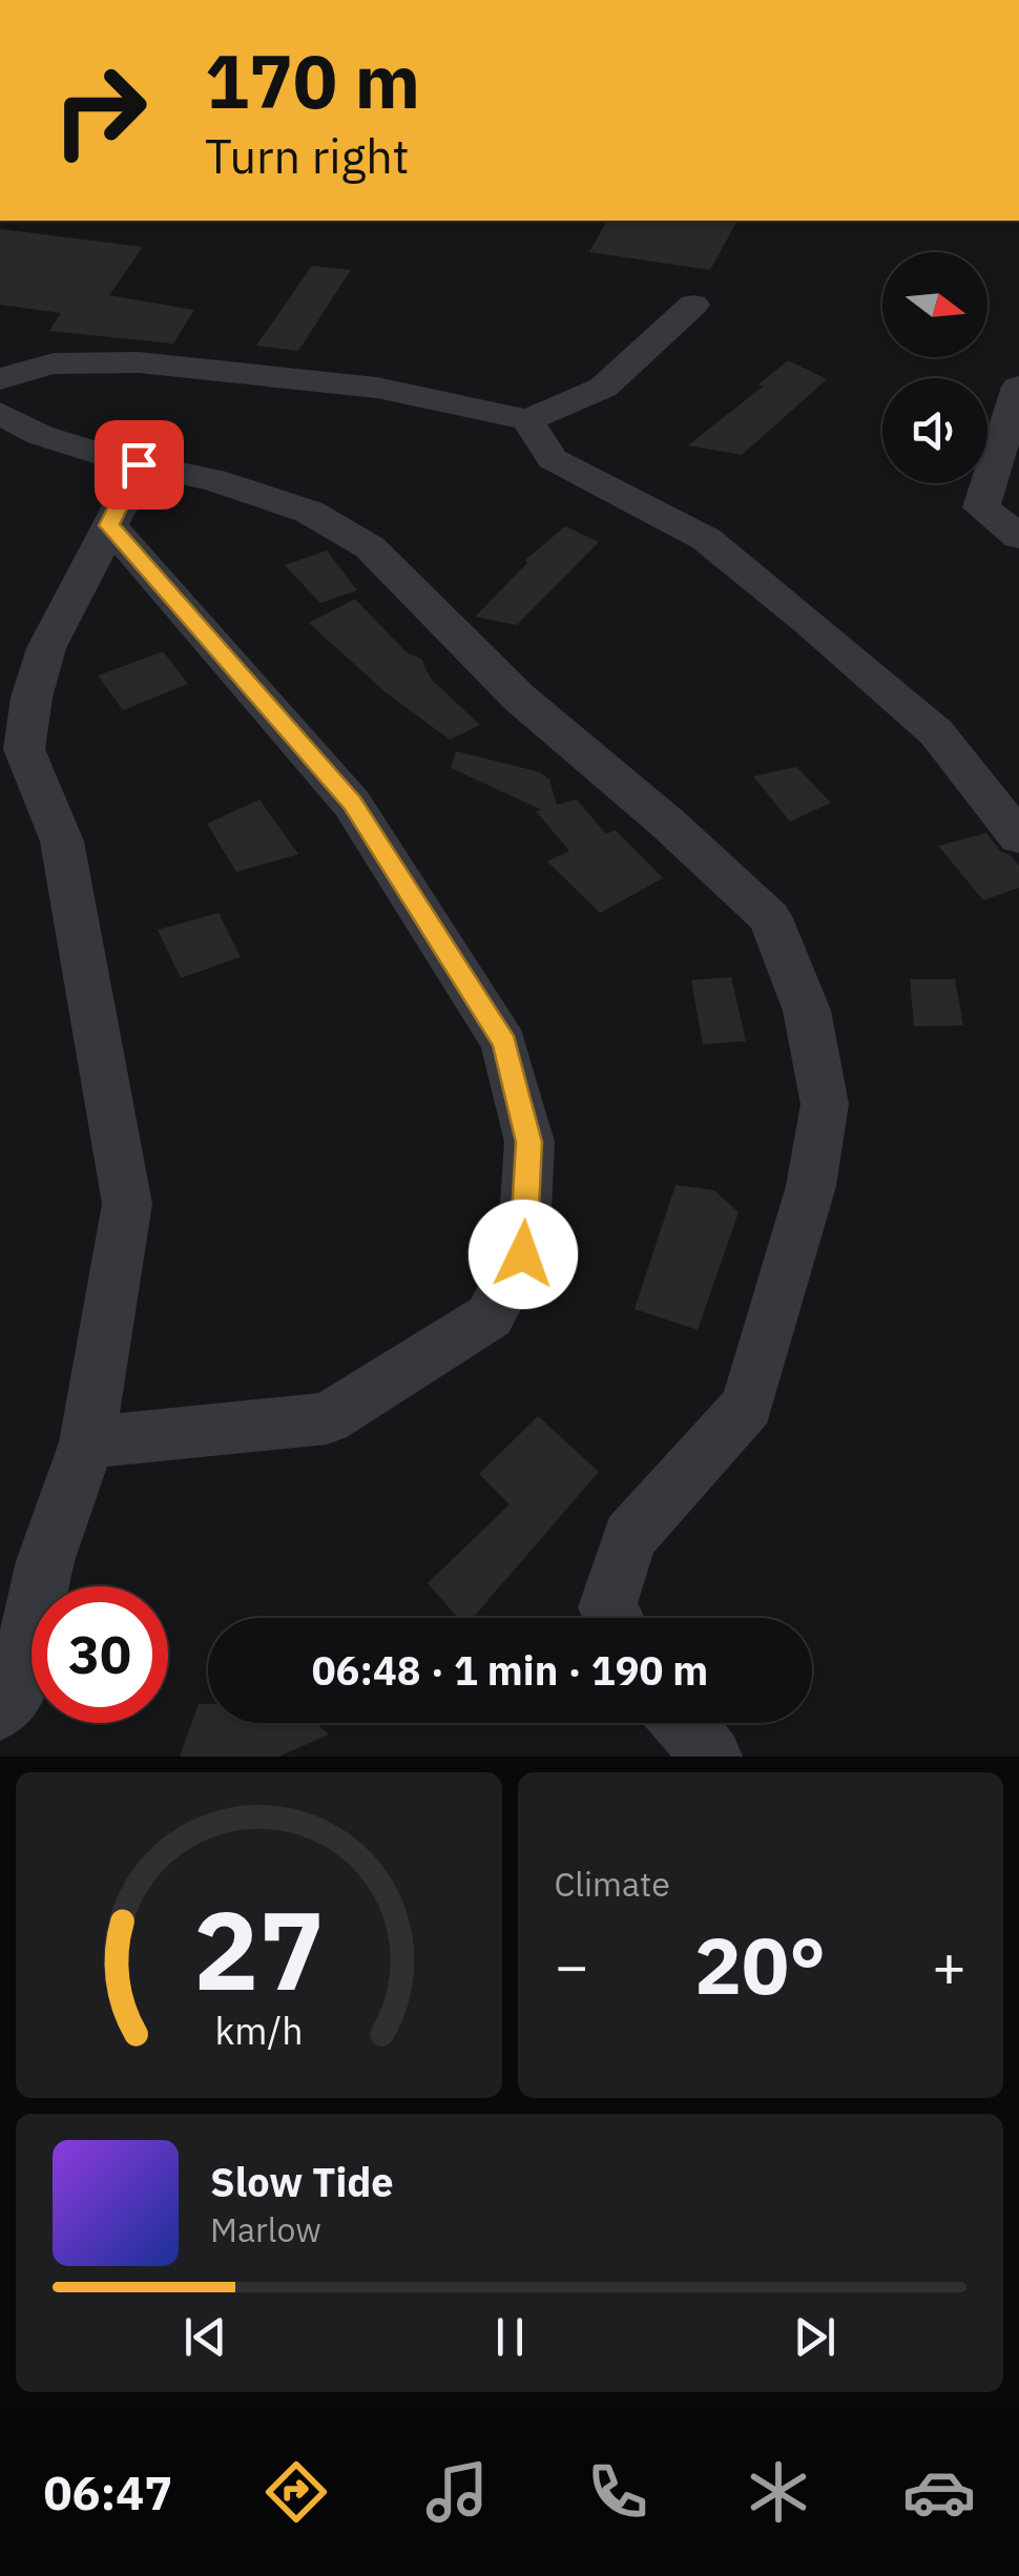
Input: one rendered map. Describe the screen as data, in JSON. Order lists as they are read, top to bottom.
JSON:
{
  "north": "right",
  "page": {
    "turn": ["170 m", "Turn right"],
    "limit": "30",
    "trip": "06:48 · 1 min · 190 m",
    "tile": "Climate",
    "heat": ["−", "20°", "+"],
    "song": ["Slow Tide", "Marlow"],
    "tabs": "06:47",
    "gauge": ["27", "km/h"]
  }
}
